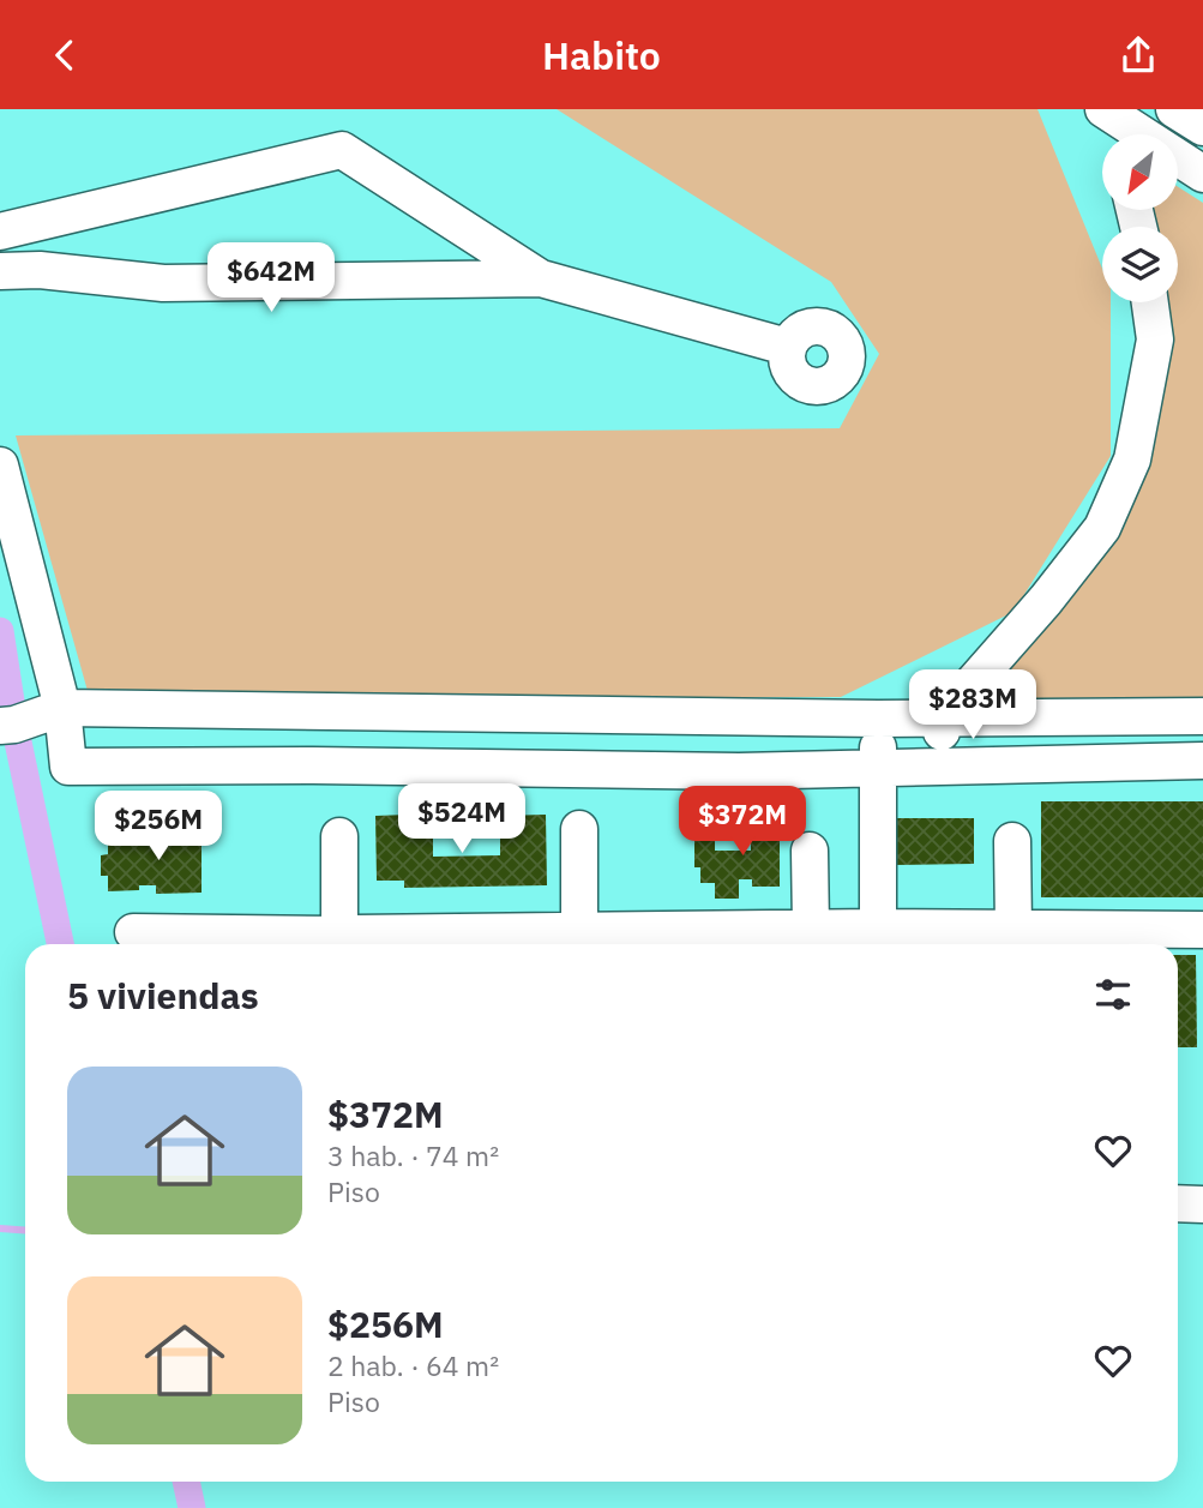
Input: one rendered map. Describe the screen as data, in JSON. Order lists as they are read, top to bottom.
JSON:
{
  "north": "bottom left",
  "page": {
    "header": "Habito",
    "price": [
      "$642M",
      "$283M",
      "$524M",
      "$372M",
      "$256M"
    ],
    "heading": "5 viviendas",
    "list": [
      {
        "name": "$372M",
        "note": "3 hab. · 74 m² · Piso"
      },
      {
        "name": "$256M",
        "note": "2 hab. · 64 m² · Piso"
      }
    ]
  }
}
